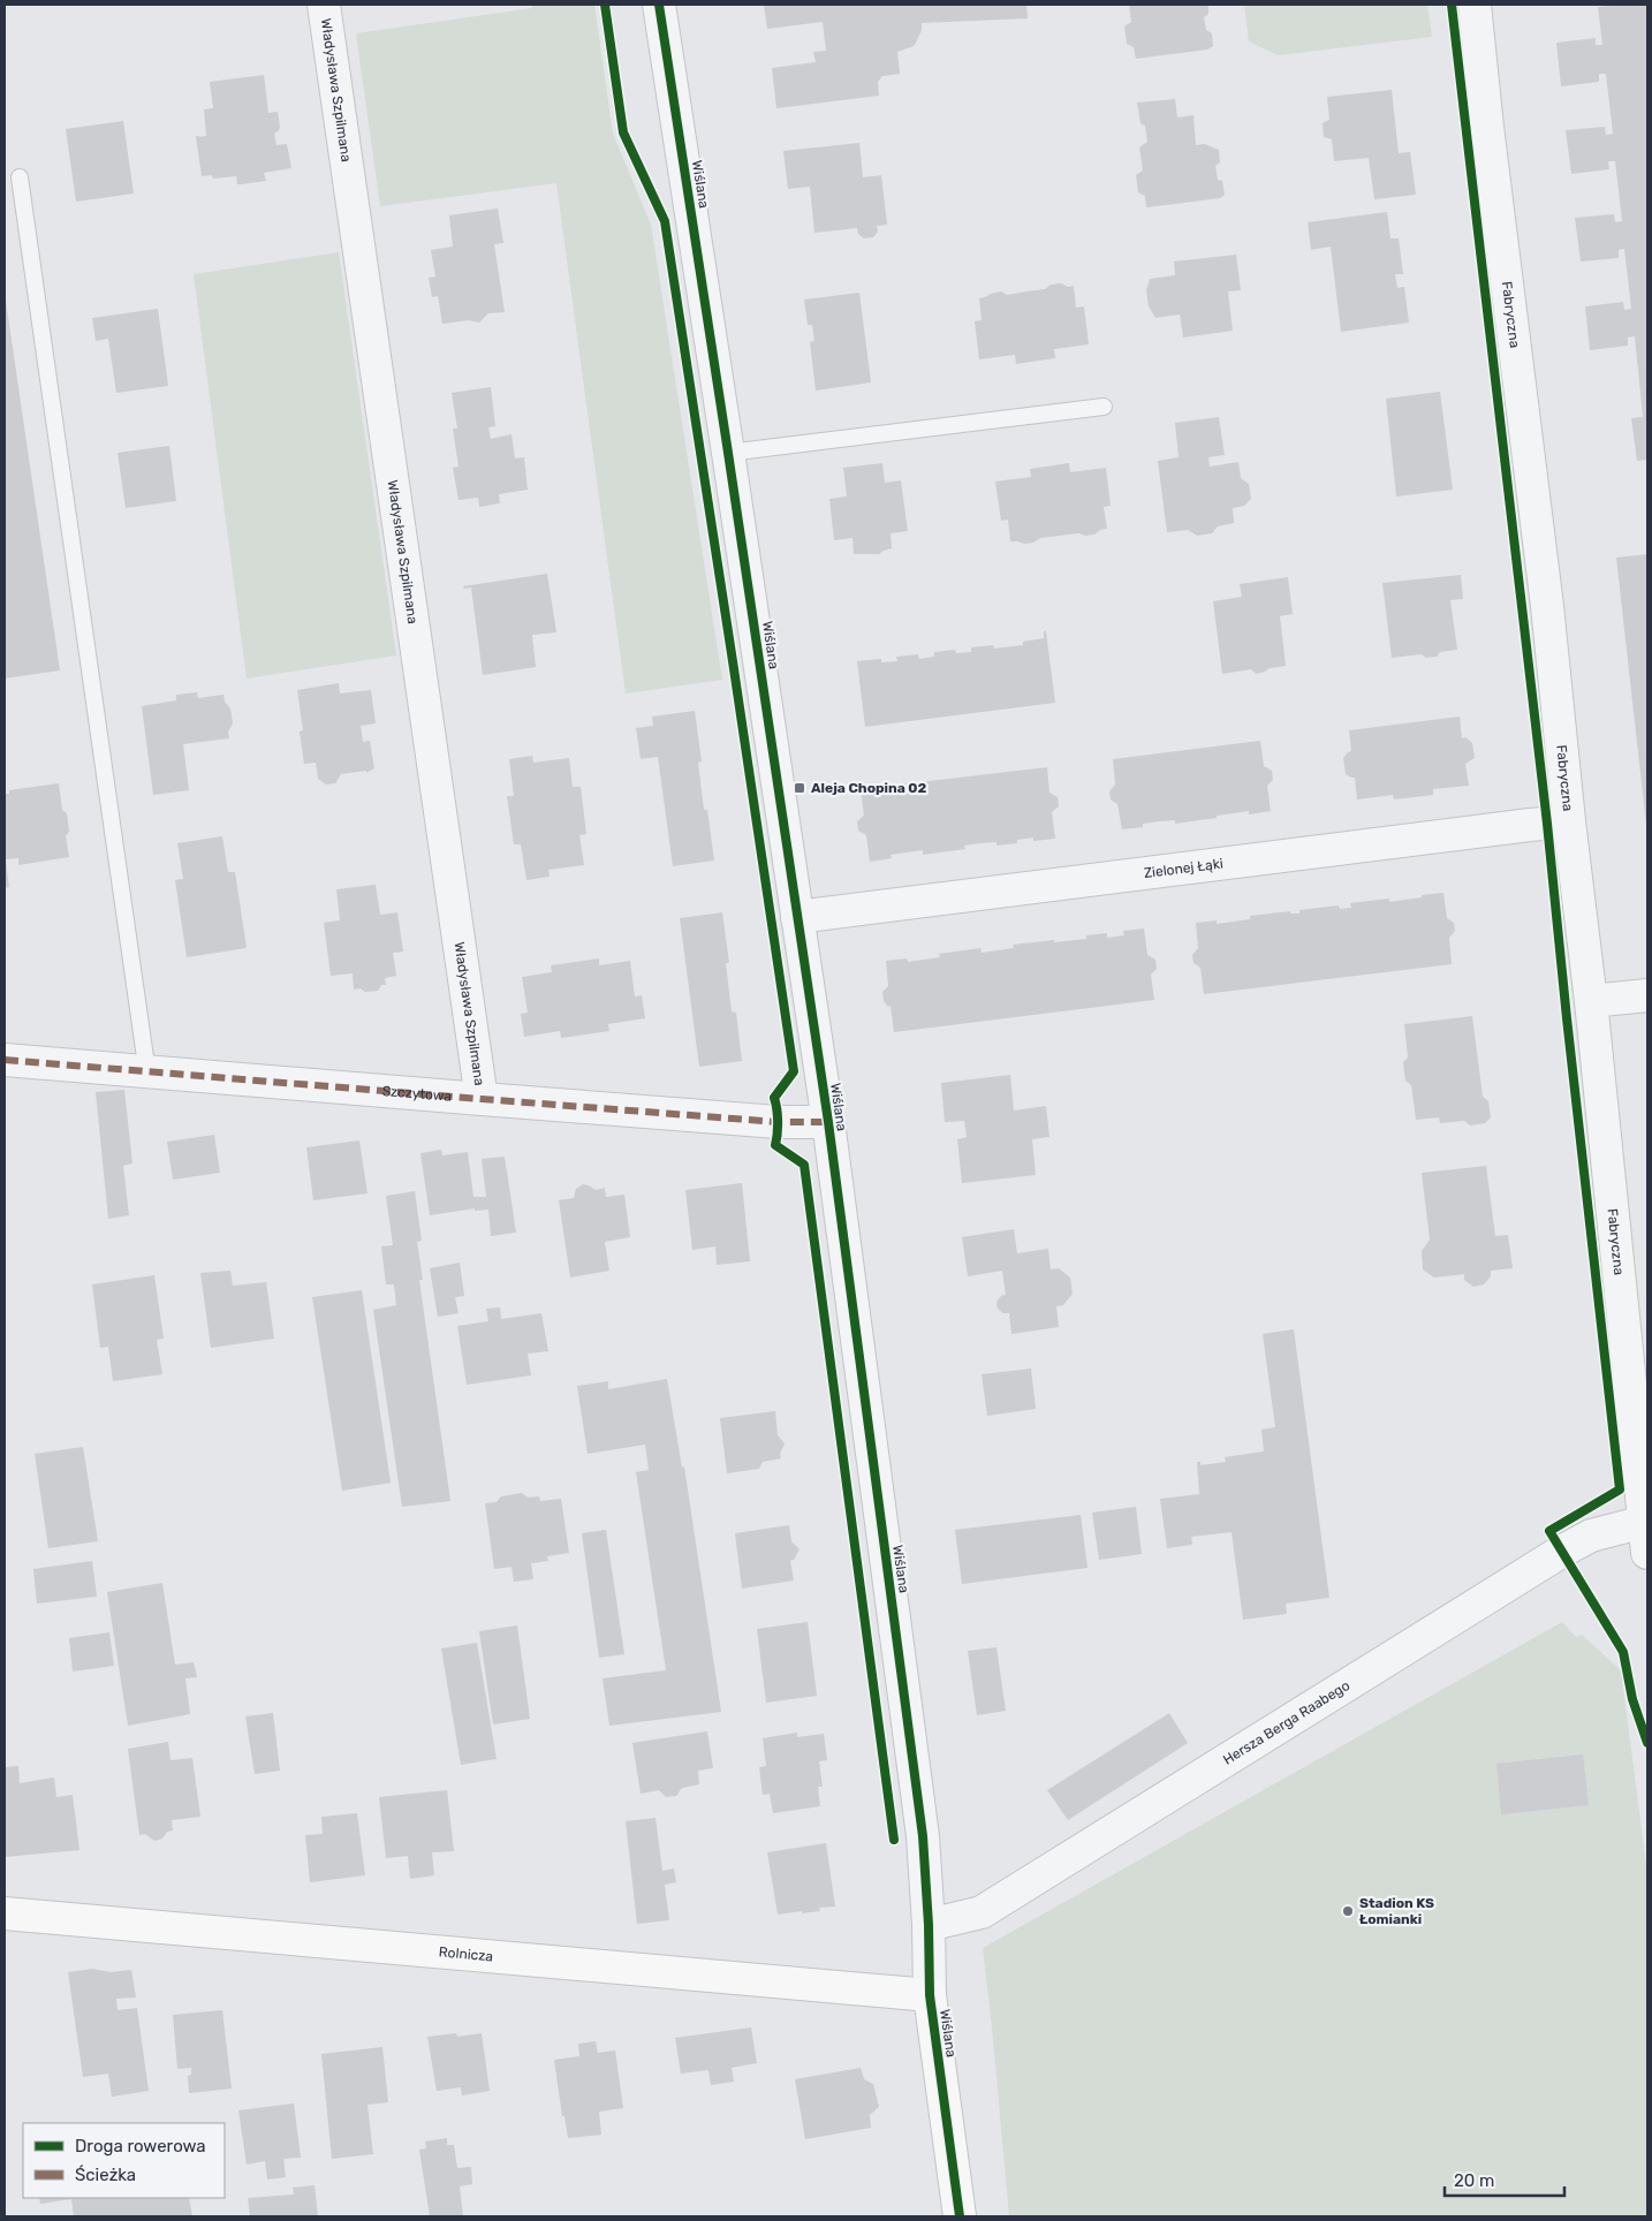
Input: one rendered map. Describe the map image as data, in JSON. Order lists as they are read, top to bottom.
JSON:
{
  "streets": {
    "street": [
      "Władysława Szpilmana",
      "Wiślana",
      "Fabryczna",
      "Zielonej Łąki",
      "Szczytowa",
      "Hersza Berga Raabego",
      "Rolnicza"
    ]
  },
  "crossings": [
    ["Władysława Szpilmana", "Szczytowa"],
    ["Wiślana", "Zielonej Łąki"],
    ["Wiślana", "Szczytowa"],
    ["Wiślana", "Hersza Berga Raabego"],
    ["Wiślana", "Rolnicza"],
    ["Fabryczna", "Zielonej Łąki"],
    ["Fabryczna", "Hersza Berga Raabego"]
  ],
  "places": {
    "transit": ["Aleja Chopina 02"],
    "other": ["Stadion KS Łomianki"]
  },
  "legend": ["Droga rowerowa", "Ścieżka"],
  "scale_bar": "20 m"
}
